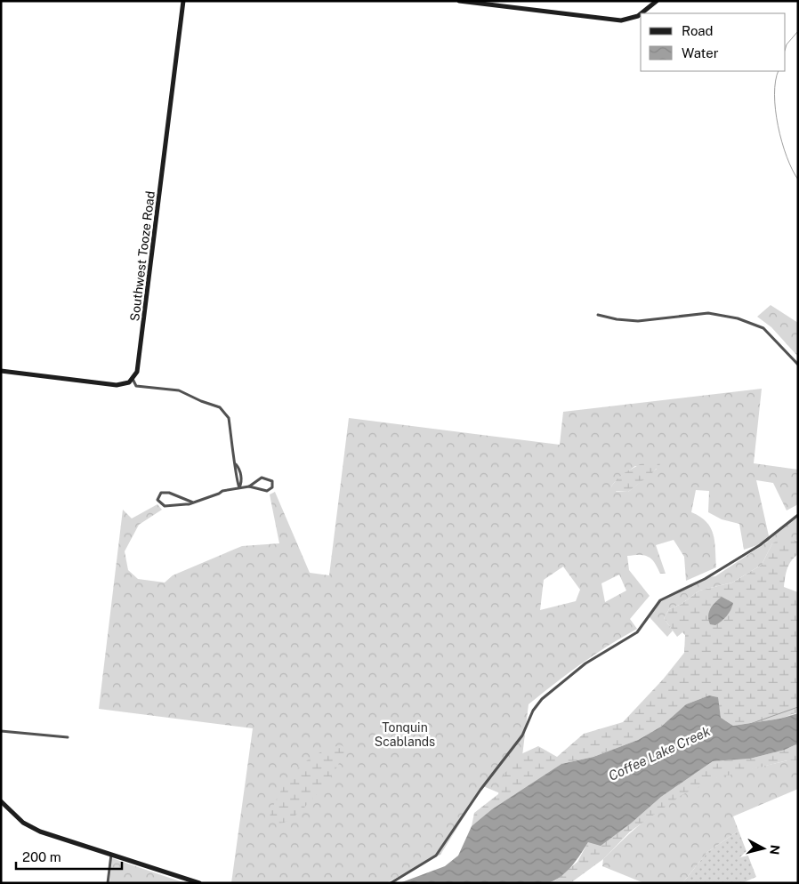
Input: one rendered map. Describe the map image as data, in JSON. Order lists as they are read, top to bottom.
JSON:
{
  "streets": {
    "main road": ["Southwest Tooze Road"]
  },
  "water": ["Coffee Lake Creek"],
  "parks": ["Tonquin Scablands"],
  "legend": ["Road", "Water"],
  "scale_bar": "200 m",
  "north": "right"
}
